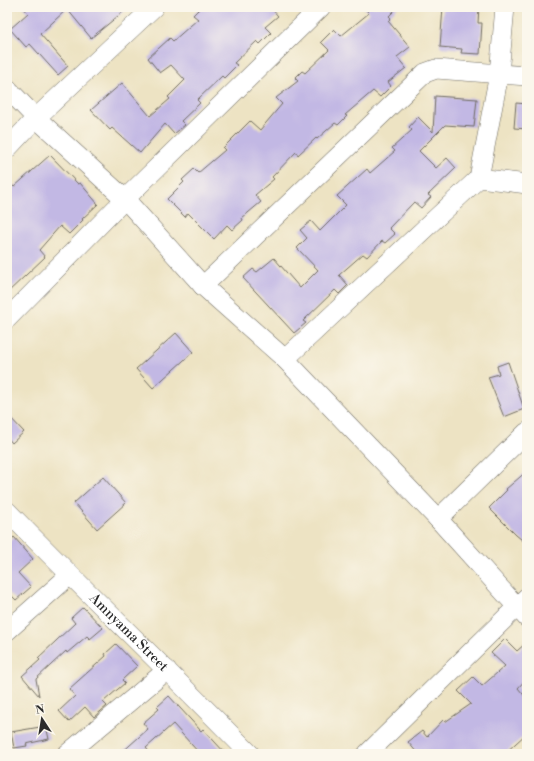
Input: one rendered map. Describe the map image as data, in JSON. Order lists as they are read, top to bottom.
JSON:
{
  "streets": {
    "street": ["Amnyama Street"]
  },
  "north": "top"
}
